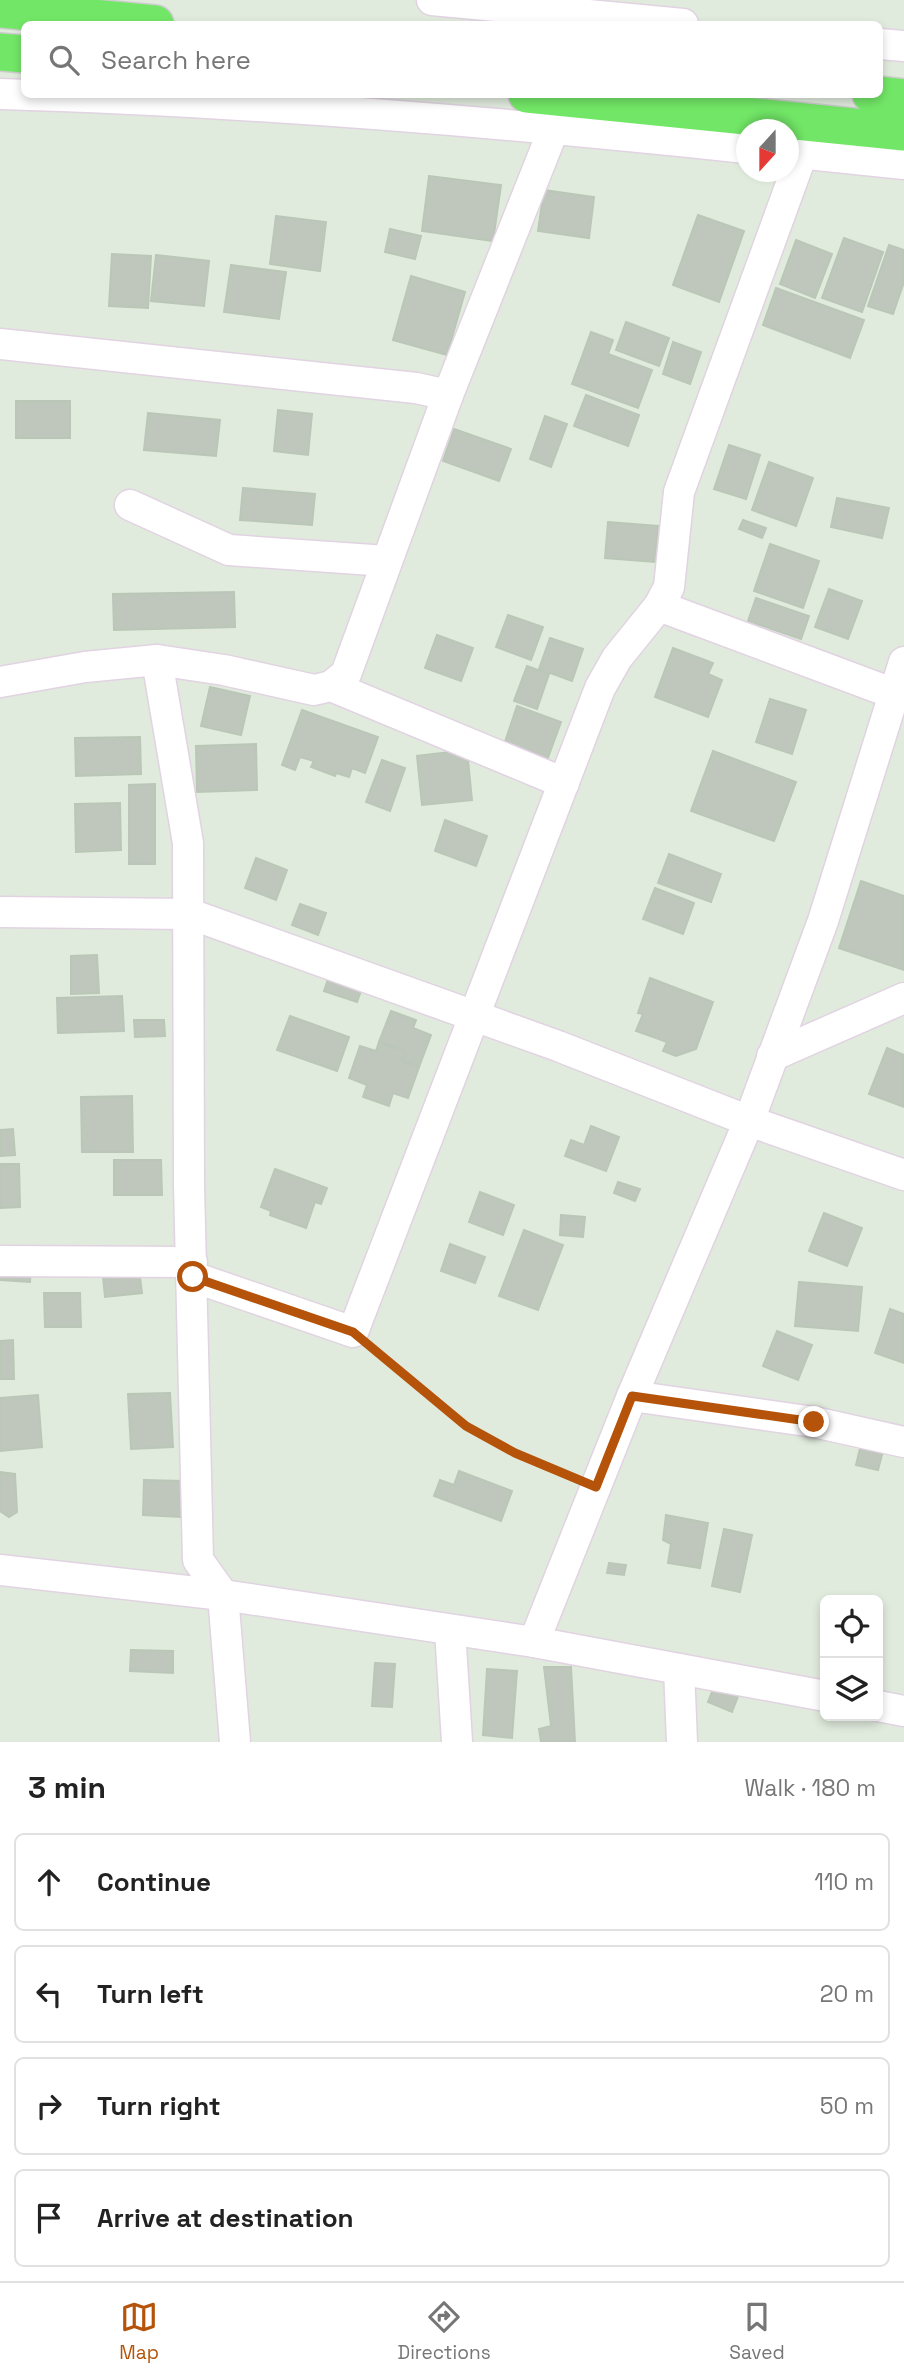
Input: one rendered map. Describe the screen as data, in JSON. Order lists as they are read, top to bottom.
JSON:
{
  "north": "bottom",
  "page": {
    "search": "Search here",
    "heading": ["3 min", "Walk · 180 m"],
    "list": [
      ["Continue", "110 m"],
      ["Turn left", "20 m"],
      ["Turn right", "50 m"],
      "Arrive at destination"
    ],
    "nav": ["Map", "Directions", "Saved"]
  }
}
